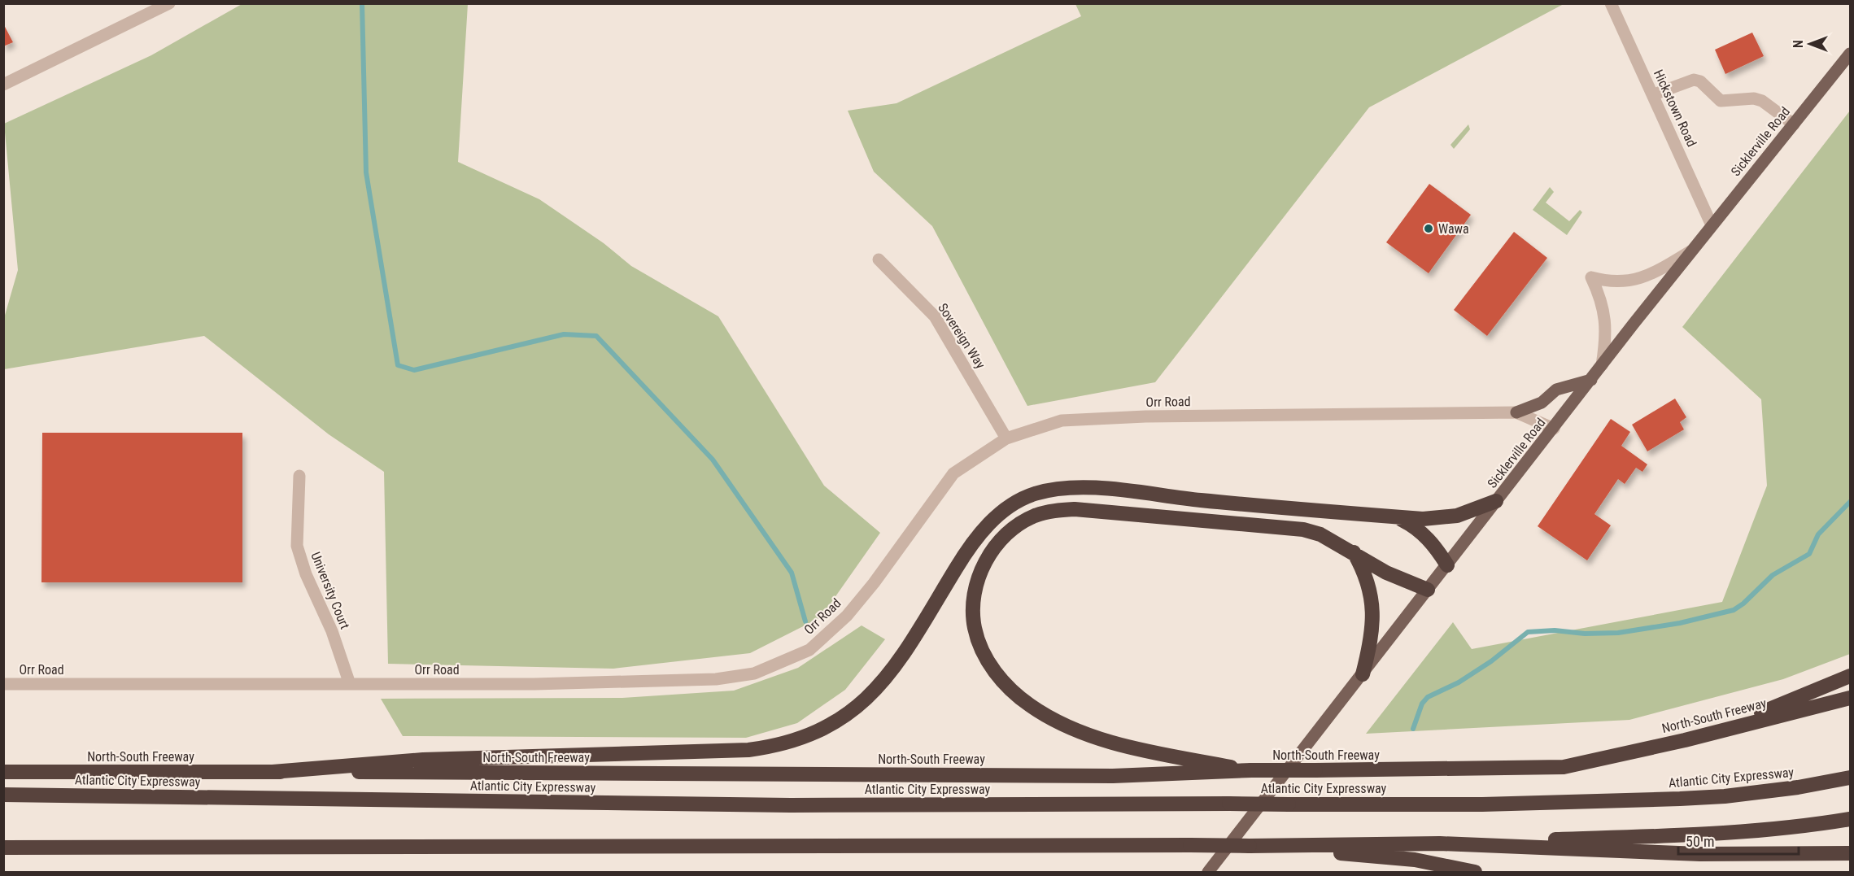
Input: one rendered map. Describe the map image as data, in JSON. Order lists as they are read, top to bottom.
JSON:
{
  "streets": {
    "highway": ["North-South Freeway", "Atlantic City Expressway"],
    "main road": ["Sicklerville Road"],
    "street": [
      "Hickstown Road",
      "Sovereign Way",
      "Orr Road",
      "University Court"
    ]
  },
  "crossings": [
    ["Hickstown Road", "Sicklerville Road"],
    ["Sicklerville Road", "Orr Road"],
    ["Sovereign Way", "Orr Road"],
    ["Orr Road", "University Court"]
  ],
  "places": ["Wawa"],
  "scale_bar": "50 m",
  "north": "left"
}
